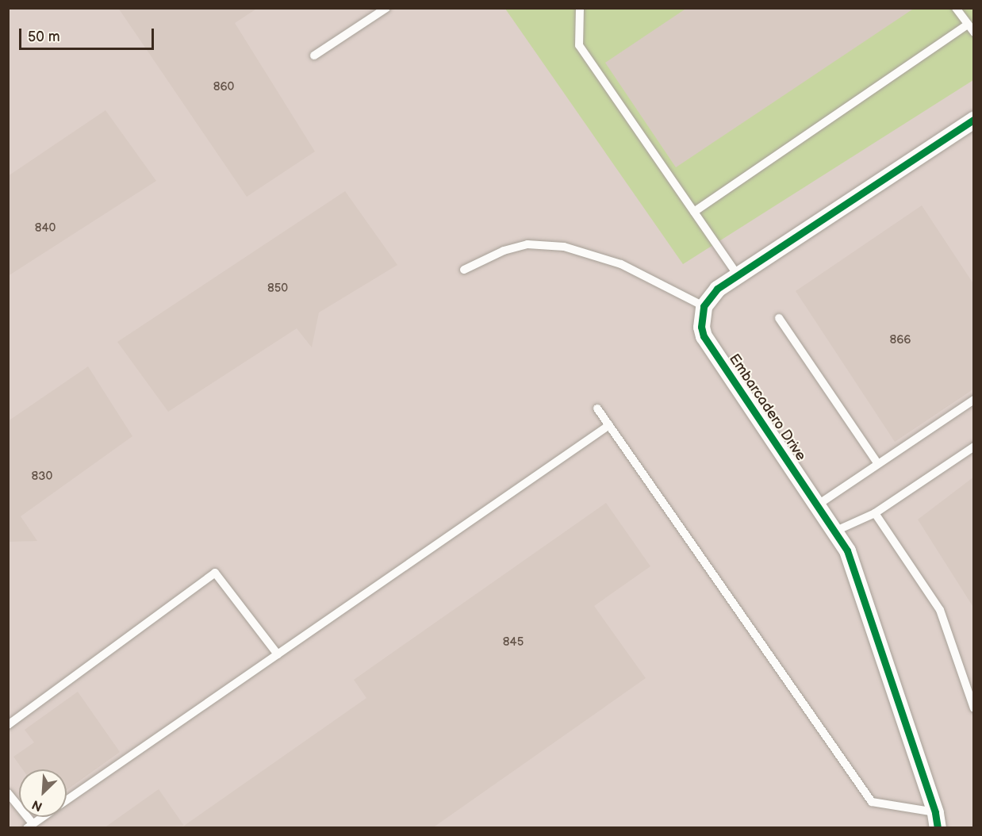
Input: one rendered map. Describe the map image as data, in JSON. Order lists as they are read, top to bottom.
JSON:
{
  "streets": {
    "street": ["Embarcadero Drive"]
  },
  "house_numbers": [
    "860",
    "840",
    "850",
    "866",
    "830",
    "845"
  ],
  "scale_bar": "50 m",
  "north": "bottom left"
}
